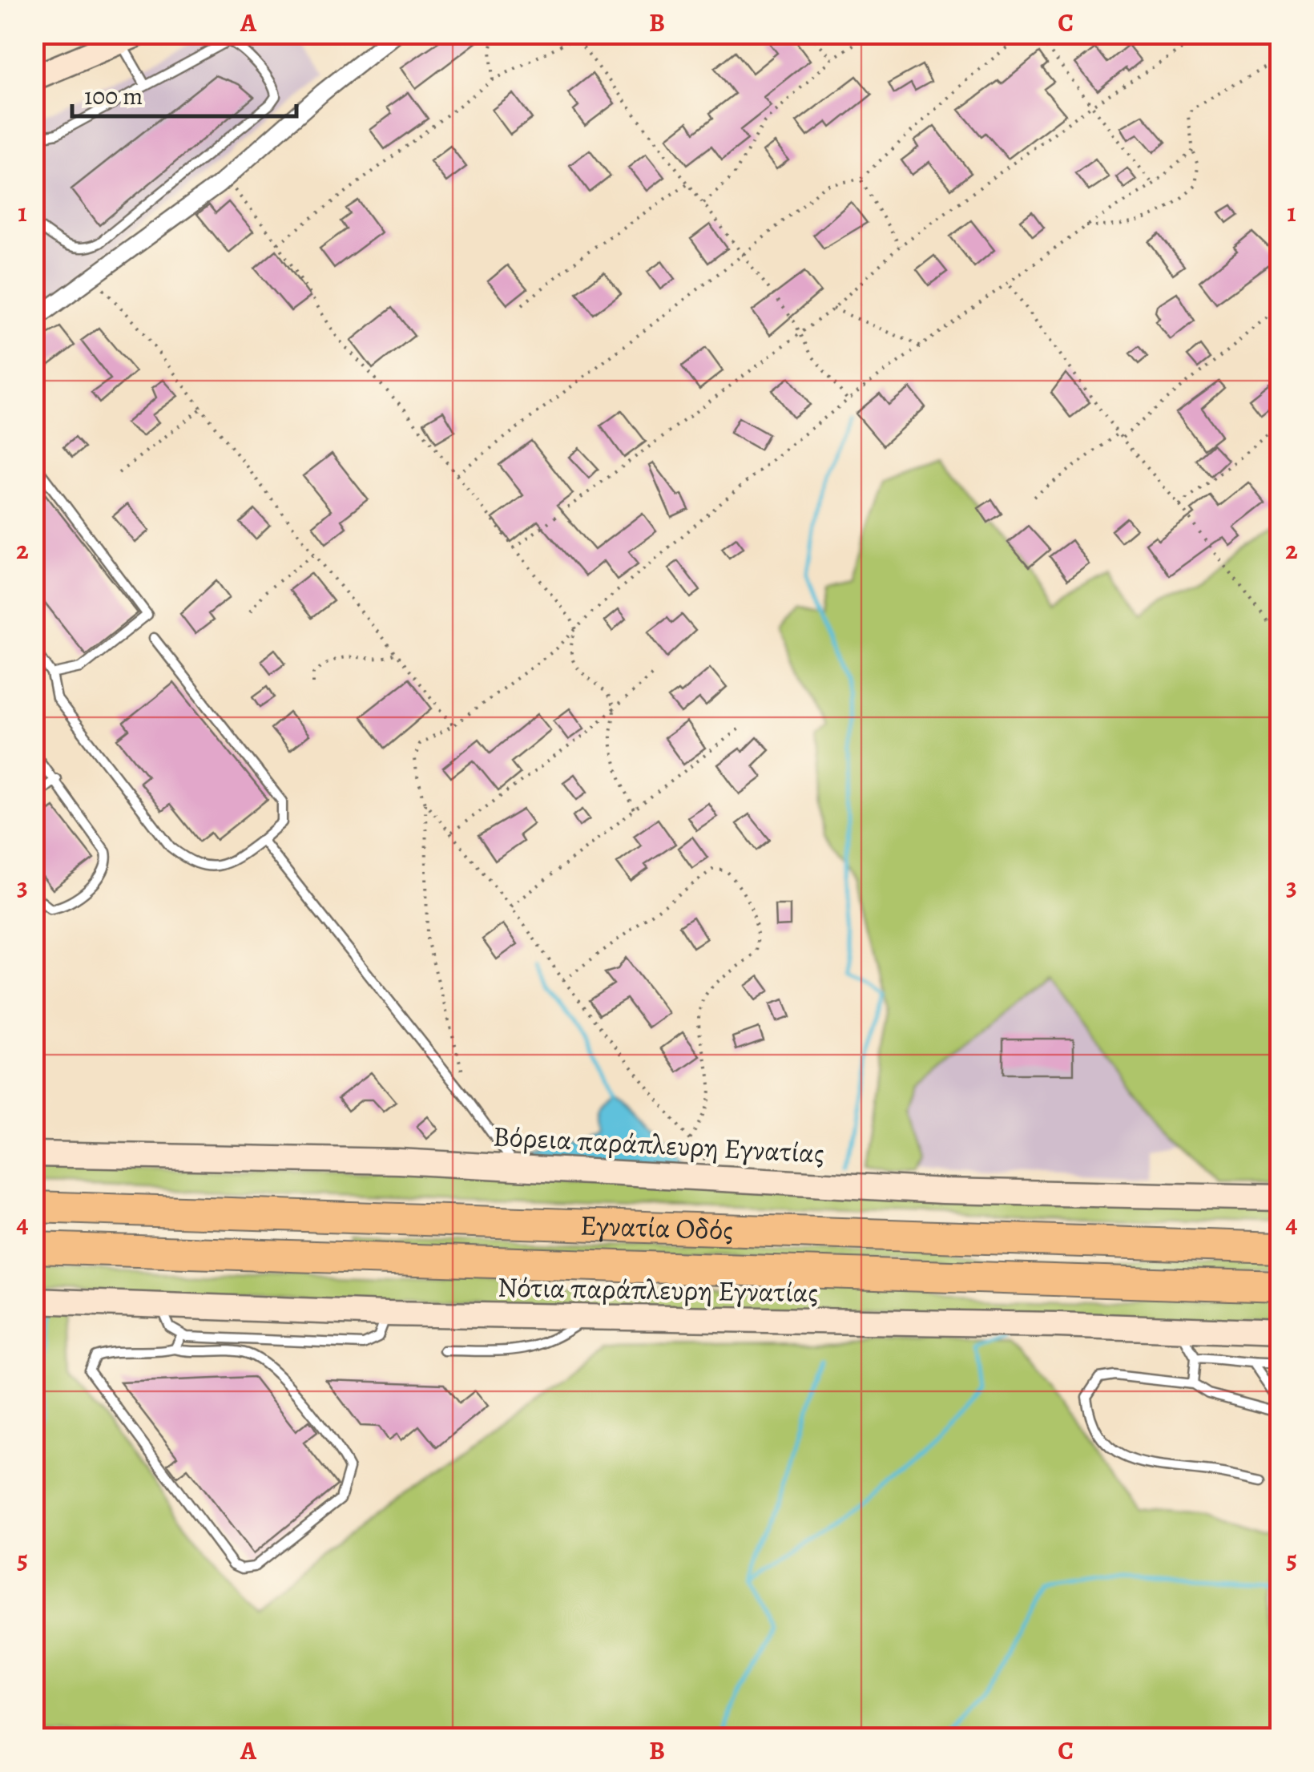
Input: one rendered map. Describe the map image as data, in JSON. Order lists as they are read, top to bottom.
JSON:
{
  "streets": {
    "highway": ["Εγνατία Οδός"],
    "street": ["Βόρεια παράπλευρη Εγνατίας", "Νότια παράπλευρη Εγνατίας"]
  },
  "scale_bar": "100 m",
  "grid": {
    "columns": ["A", "B", "C"],
    "rows": [
      "1",
      "2",
      "3",
      "4",
      "5"
    ]
  }
}
